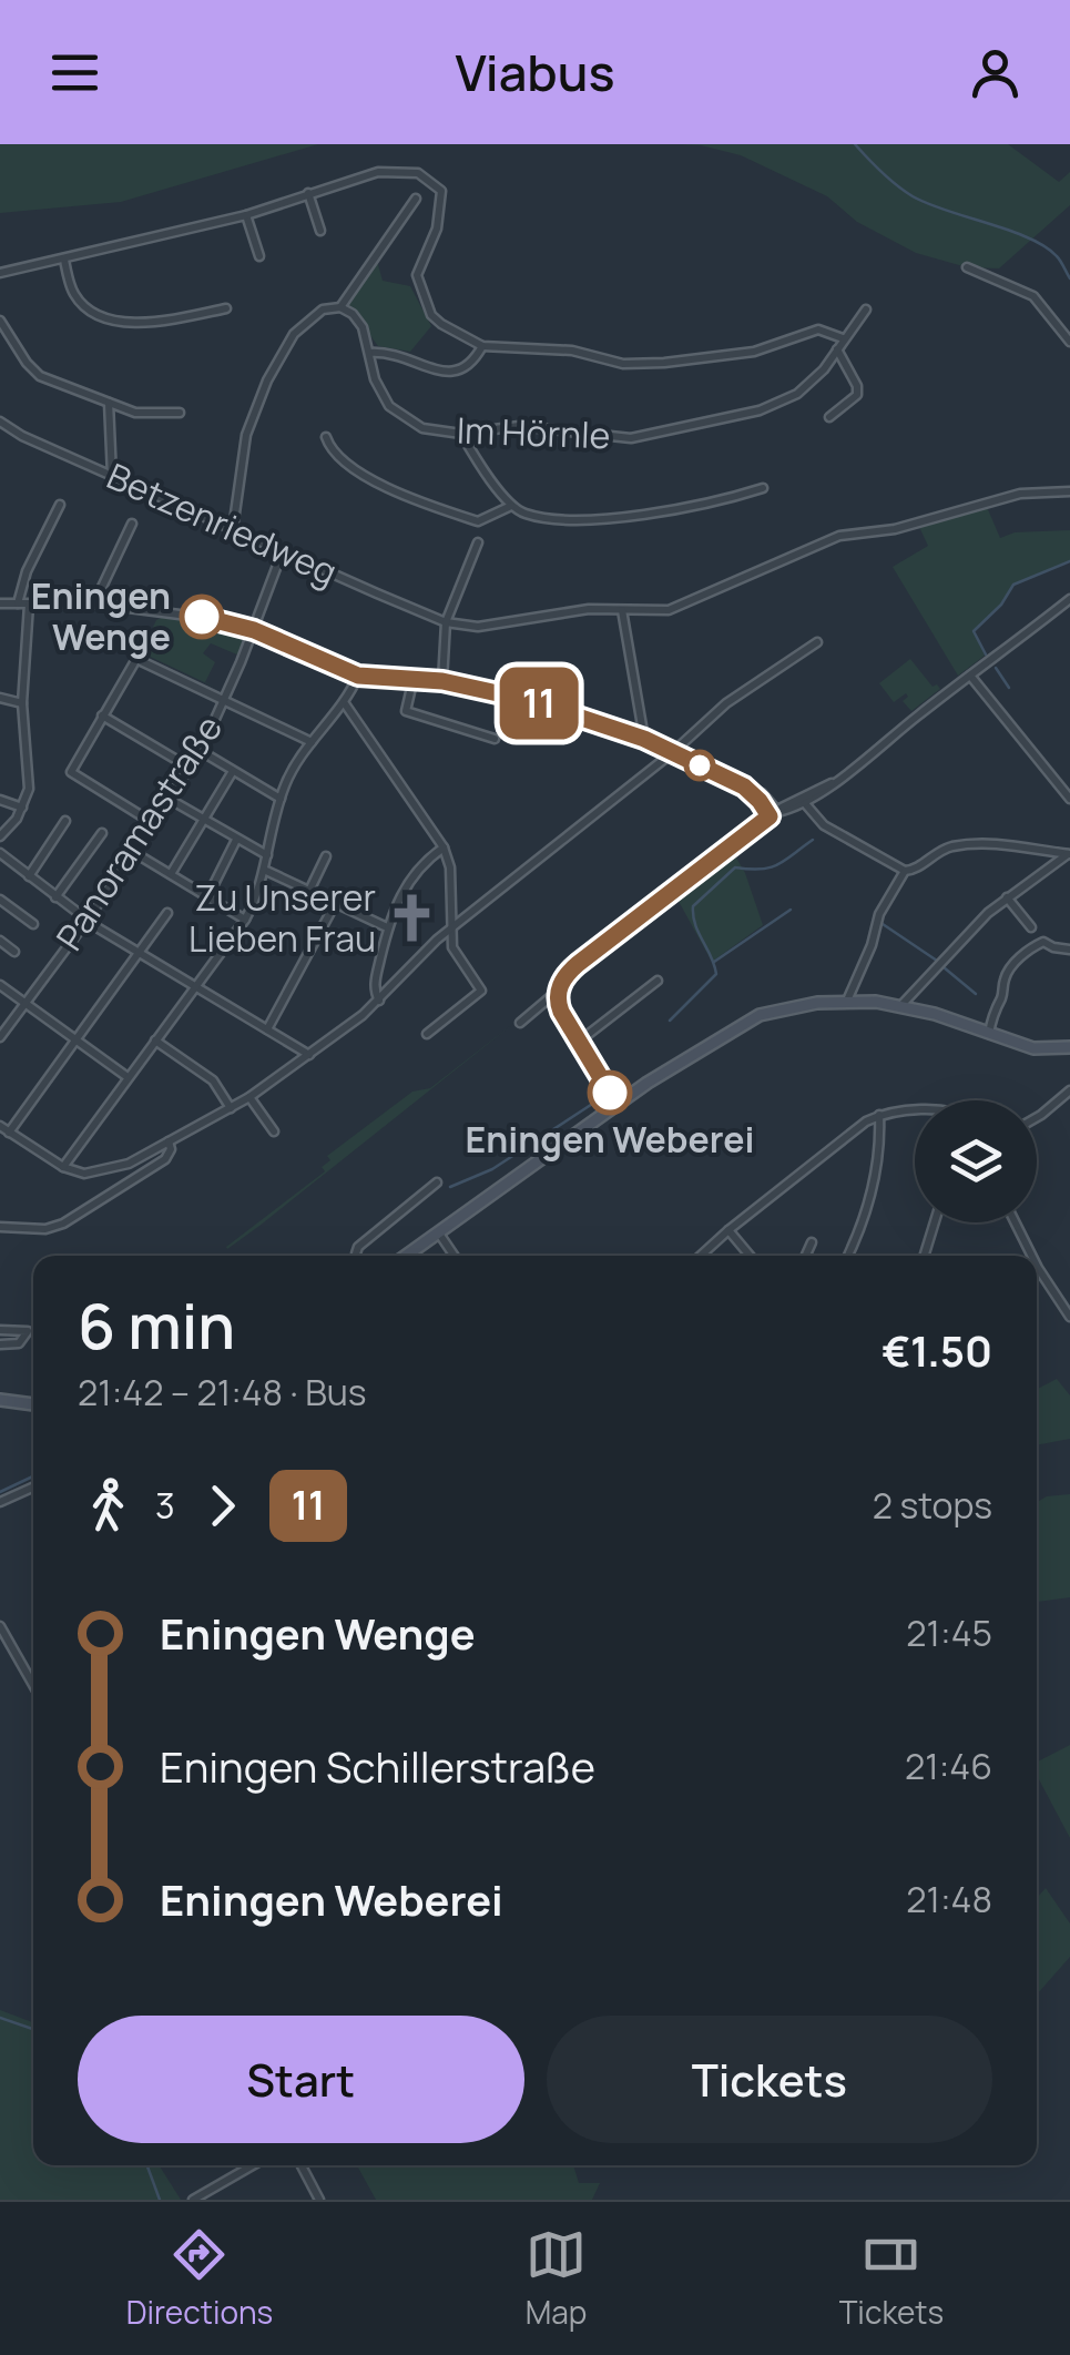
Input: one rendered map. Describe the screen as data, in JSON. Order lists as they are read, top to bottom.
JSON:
{
  "streets": {
    "street": ["Im Hörnle", "Betzenriedweg", "Panoramastraße"]
  },
  "crossings": [
    ["Betzenriedweg", "Panoramastraße"]
  ],
  "places": {
    "other": ["Eningen Wenge", "Eningen Weberei"],
    "church": ["Zu Unserer Lieben Frau"]
  },
  "lines": ["bus line 11"],
  "page": {
    "header": "Viabus",
    "on_map": "11",
    "heading": ["6 min", "21:42 – 21:48 · Bus", "€1.50"],
    "legs": ["3", "11", "2 stops"],
    "list": [
      {
        "name": "Eningen Wenge",
        "value": "21:45"
      },
      {
        "name": "Eningen Schillerstraße",
        "value": "21:46"
      },
      {
        "name": "Eningen Weberei",
        "value": "21:48"
      }
    ],
    "buttons": ["Start", "Tickets"],
    "tabs": ["Directions", "Map", "Tickets"]
  }
}
